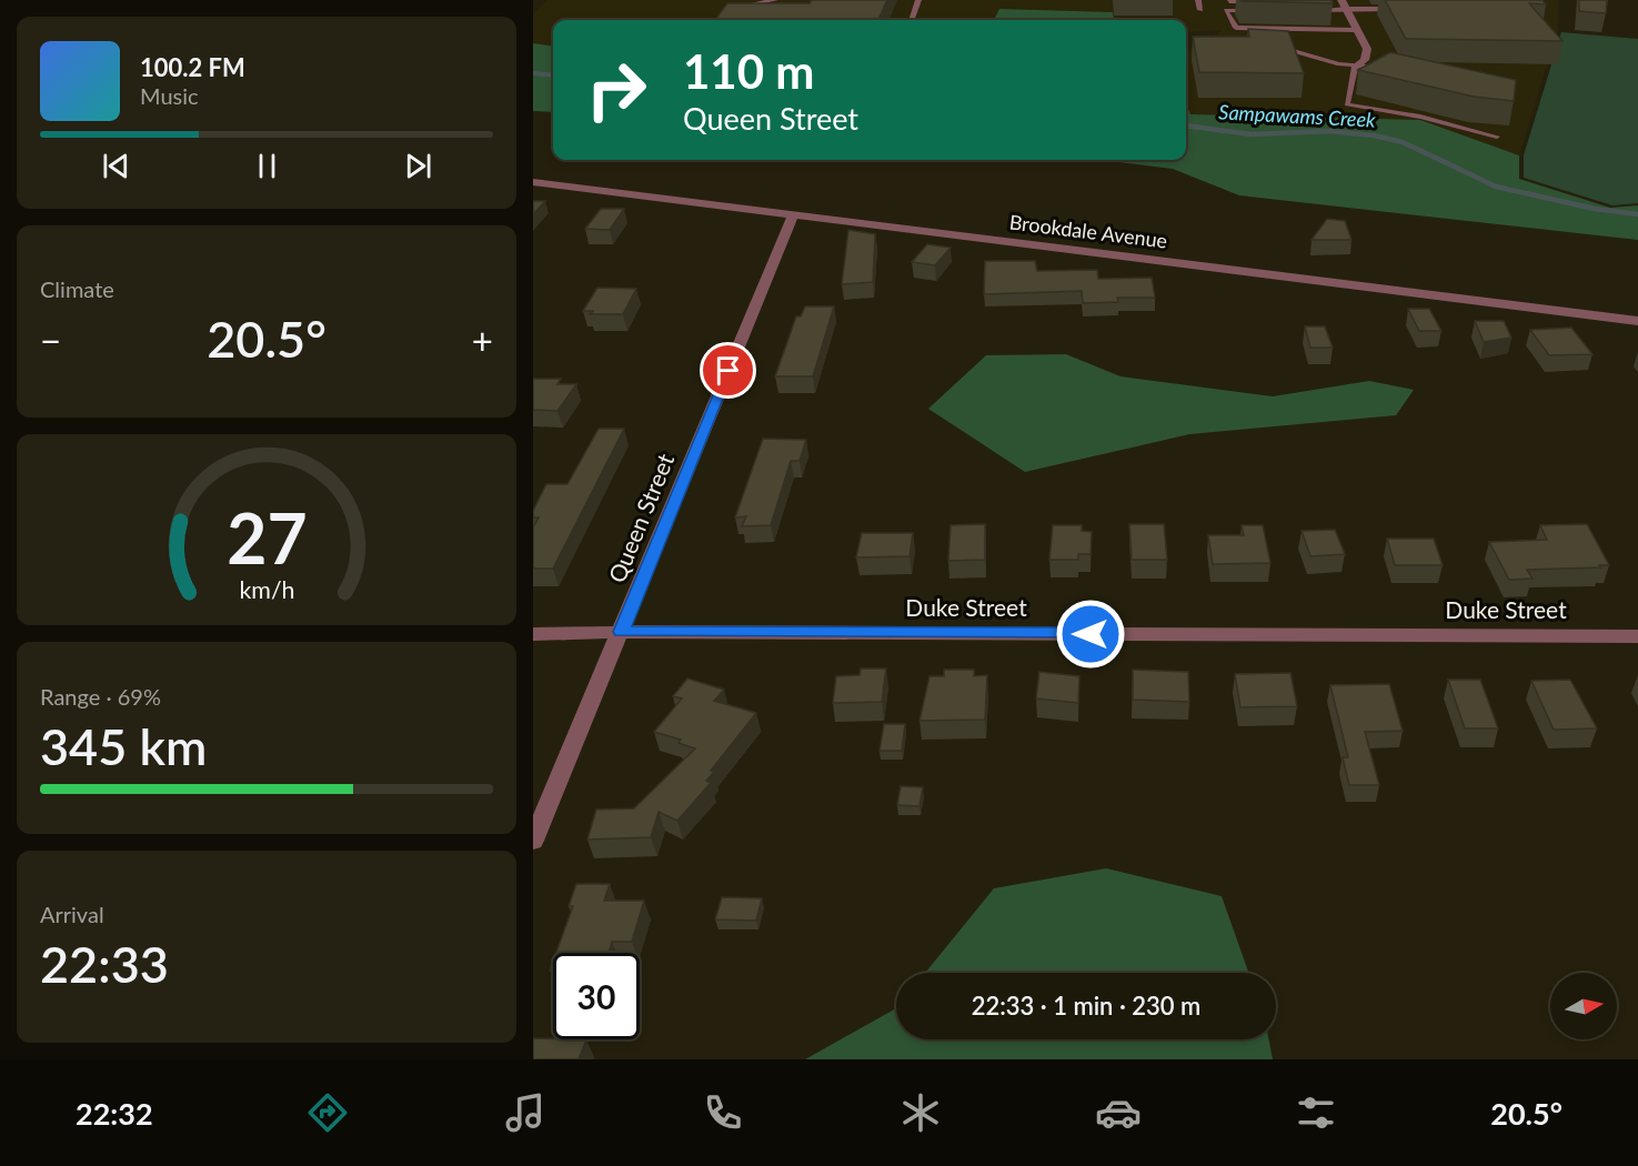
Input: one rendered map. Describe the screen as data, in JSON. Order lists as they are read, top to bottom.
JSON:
{
  "streets": {
    "street": ["Brookdale Avenue", "Queen Street", "Duke Street"]
  },
  "crossings": [
    ["Brookdale Avenue", "Queen Street"],
    ["Queen Street", "Duke Street"]
  ],
  "water": ["Sampawams Creek"],
  "north": "right",
  "page": {
    "turn": ["110 m", "Queen Street"],
    "song": ["100.2 FM", "Music"],
    "tile": [
      "Climate",
      ["Range · 69%", "345 km"],
      ["Arrival", "22:33"]
    ],
    "heat": ["−", "20.5°", "+"],
    "limit": "30",
    "trip": "22:33 · 1 min · 230 m",
    "tabs": ["22:32", "20.5°"],
    "gauge": ["27", "km/h"]
  }
}
